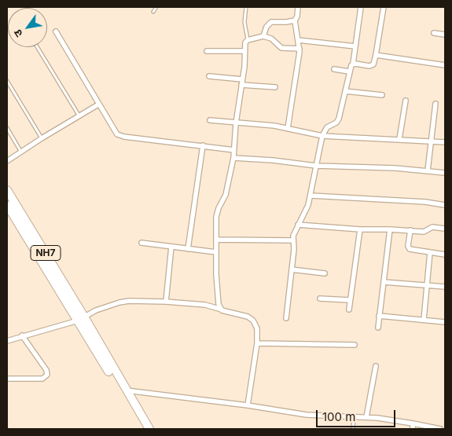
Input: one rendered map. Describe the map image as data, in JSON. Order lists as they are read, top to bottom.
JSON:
{
  "streets": {
    "highway": ["NH7"]
  },
  "scale_bar": "100 m",
  "north": "bottom left"
}
